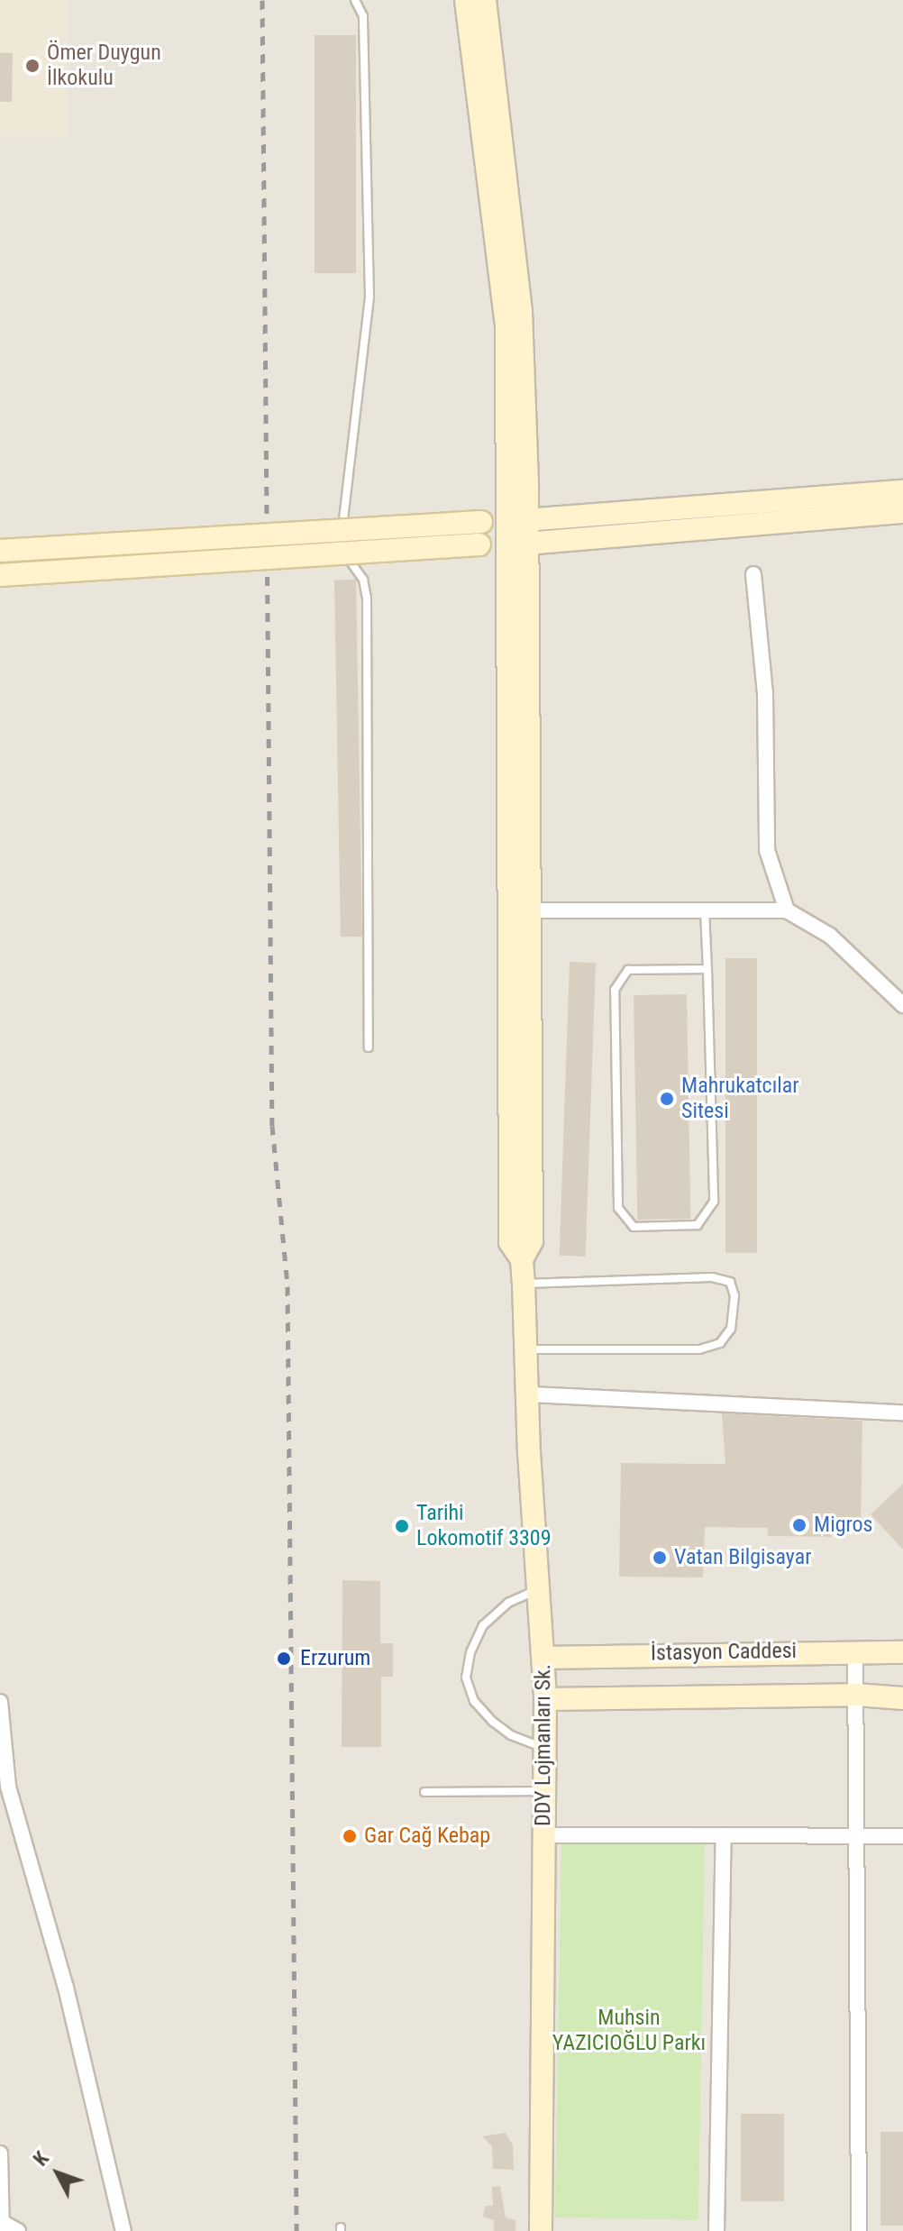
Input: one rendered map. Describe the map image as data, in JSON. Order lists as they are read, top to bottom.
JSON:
{
  "streets": {
    "street": ["İstasyon Caddesi", "DDY Lojmanları Sk."]
  },
  "crossings": [
    ["İstasyon Caddesi", "DDY Lojmanları Sk."]
  ],
  "parks": ["Muhsin YAZICIOĞLU Parkı"],
  "places": [
    "Ömer Duygun İlkokulu",
    "Mahrukatcılar Sitesi",
    "Migros",
    "Tarihi Lokomotif 3309",
    "Vatan Bilgisayar",
    "Erzurum",
    "Gar Cağ Kebap"
  ],
  "north": "top left"
}
